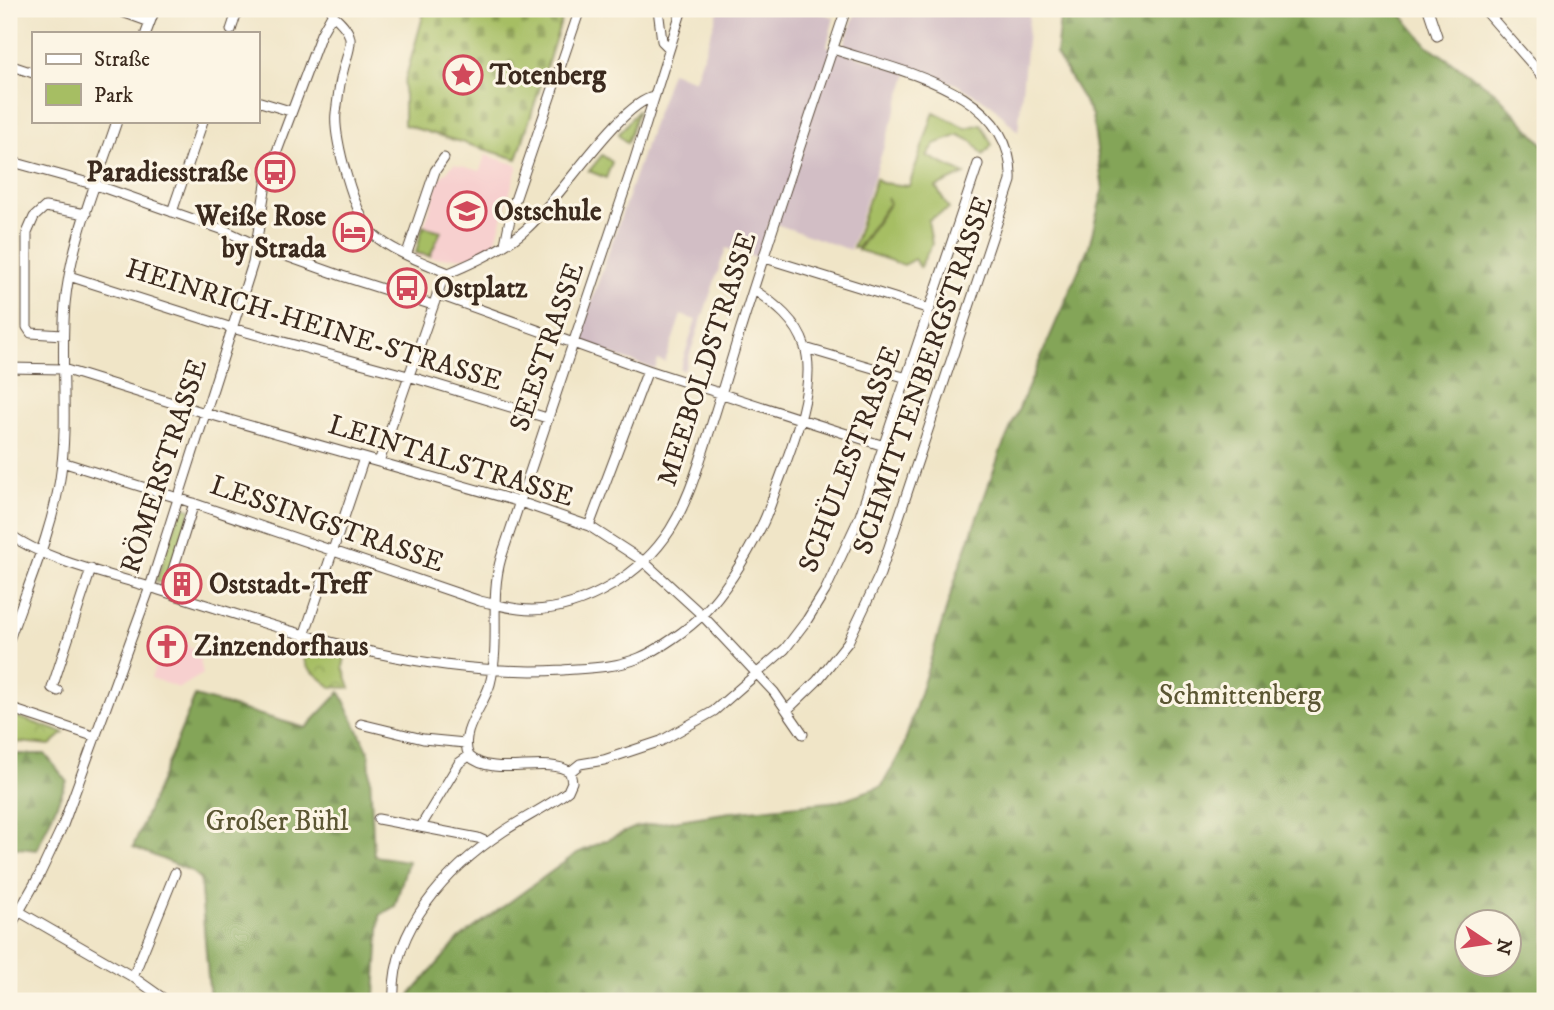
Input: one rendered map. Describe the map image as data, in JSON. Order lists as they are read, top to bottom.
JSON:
{
  "streets": {
    "street": [
      "HEINRICH-HEINE-STRASSE",
      "SEESTRASSE",
      "MEEBOLDSTRASSE",
      "SCHMITTENBERGSTRASSE",
      "SCHÜLESTRASSE",
      "LEINTALSTRASSE",
      "RÖMERSTRASSE",
      "LESSINGSTRASSE"
    ]
  },
  "crossings": [
    ["HEINRICH-HEINE-STRASSE", "SEESTRASSE"],
    ["HEINRICH-HEINE-STRASSE", "RÖMERSTRASSE"],
    ["SEESTRASSE", "MEEBOLDSTRASSE"],
    ["SEESTRASSE", "LEINTALSTRASSE"],
    ["SEESTRASSE", "LESSINGSTRASSE"],
    ["MEEBOLDSTRASSE", "SCHMITTENBERGSTRASSE"],
    ["MEEBOLDSTRASSE", "LEINTALSTRASSE"],
    ["MEEBOLDSTRASSE", "LESSINGSTRASSE"],
    ["SCHMITTENBERGSTRASSE", "LEINTALSTRASSE"],
    ["SCHÜLESTRASSE", "LEINTALSTRASSE"],
    ["LEINTALSTRASSE", "RÖMERSTRASSE"],
    ["RÖMERSTRASSE", "LESSINGSTRASSE"]
  ],
  "parks": ["Schmittenberg", "Großer Bühl"],
  "places": {
    "place": ["Totenberg"],
    "bus stop": ["Paradiesstraße", "Ostplatz"],
    "school or university": ["Ostschule"],
    "hotel": ["Weiße Rose by Strada"],
    "building": ["Oststadt-Treff"],
    "church": ["Zinzendorfhaus"]
  },
  "legend": ["Straße", "Park"],
  "north": "right"
}
